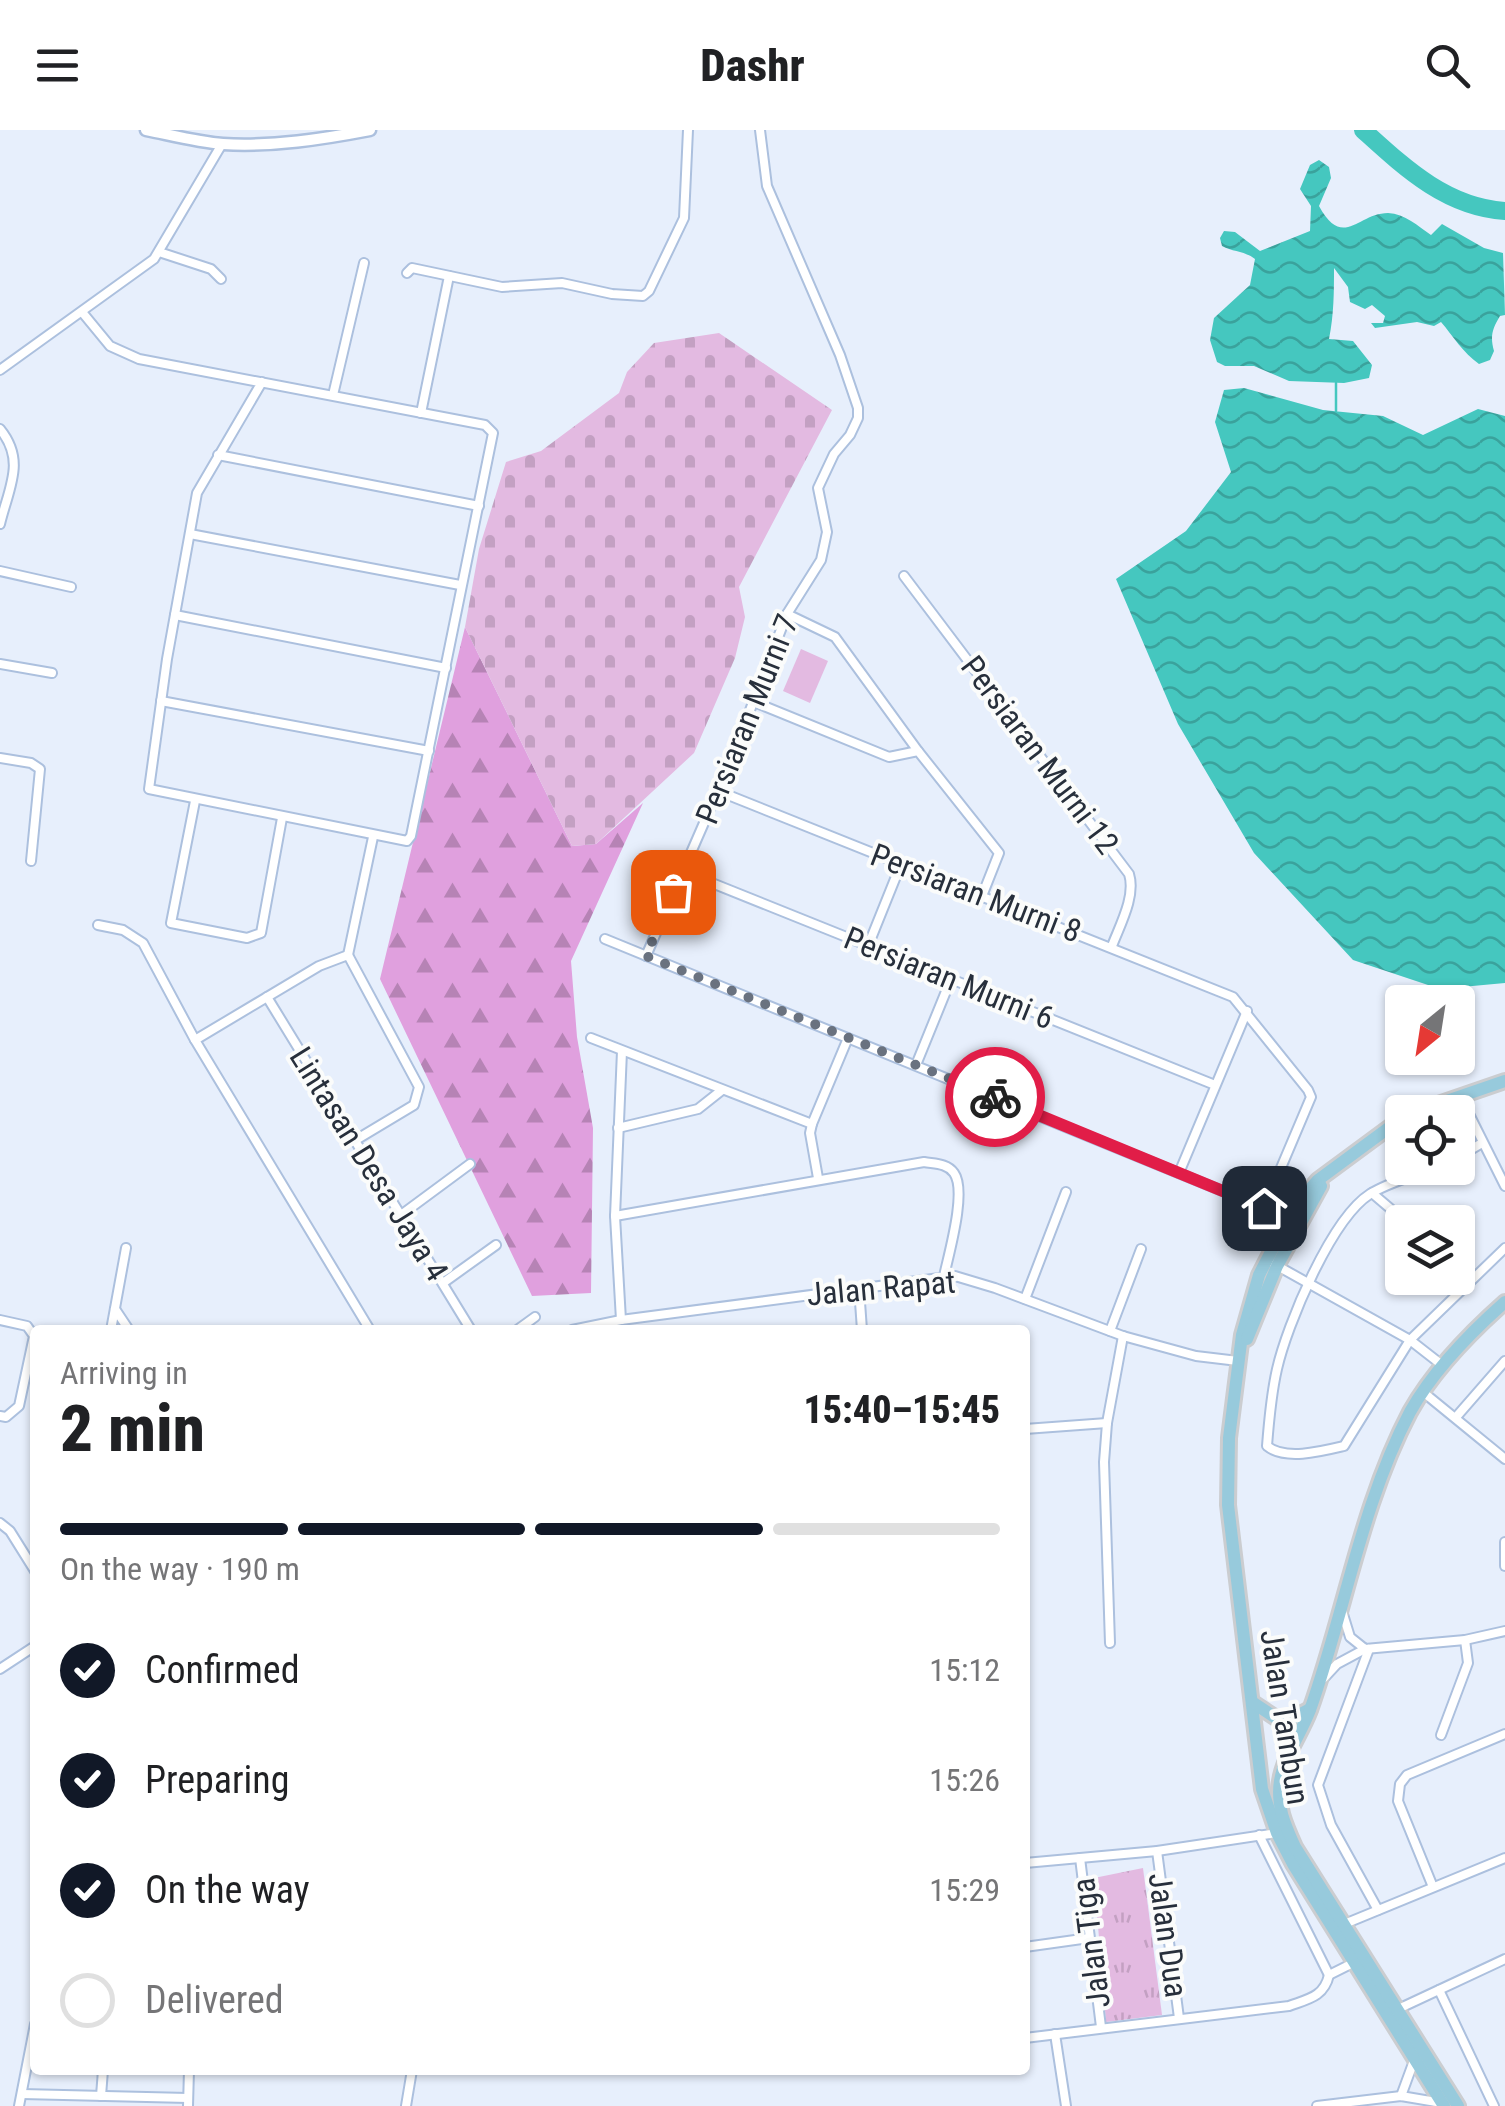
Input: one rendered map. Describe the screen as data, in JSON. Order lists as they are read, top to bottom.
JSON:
{
  "streets": {
    "main road": ["Jalan Tambun"],
    "street": [
      "Persiaran Murni 7",
      "Persiaran Murni 12",
      "Persiaran Murni 8",
      "Persiaran Murni 6",
      "Lintasan Desa Jaya 4",
      "Jalan Rapat",
      "Jalan Dua",
      "Jalan Tiga"
    ]
  },
  "crossings": [
    ["Persiaran Murni 7", "Persiaran Murni 8"],
    ["Persiaran Murni 7", "Persiaran Murni 6"],
    ["Persiaran Murni 12", "Persiaran Murni 8"],
    ["Jalan Rapat", "Jalan Tambun"]
  ],
  "north": "bottom left",
  "page": {
    "header": "Dashr",
    "heading": ["2 min", "Arriving in", "15:40–15:45"],
    "bar": "On the way · 190 m",
    "list": [
      ["Confirmed", "15:12"],
      ["Preparing", "15:26"],
      ["On the way", "15:29"],
      "Delivered"
    ]
  }
}
